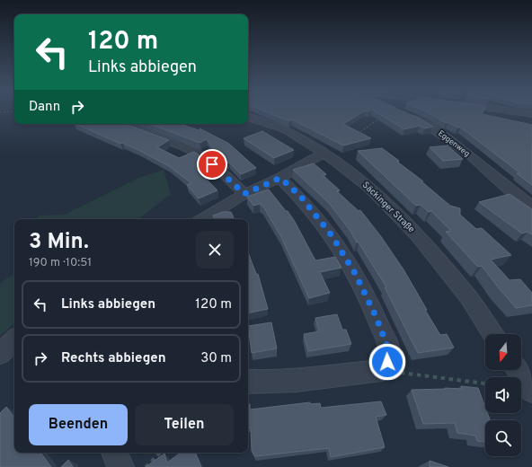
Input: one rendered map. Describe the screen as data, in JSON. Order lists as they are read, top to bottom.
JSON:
{
  "streets": {
    "street": ["Eggenweg", "Säckinger Straße"]
  },
  "north": "bottom",
  "page": {
    "turn": ["120 m", "Links abbiegen"],
    "then": "Dann",
    "heading": ["3 Min.", "190 m · 10:51"],
    "list": [
      {
        "name": "Links abbiegen",
        "value": "120 m"
      },
      {
        "name": "Rechts abbiegen",
        "value": "30 m"
      }
    ],
    "buttons": ["Beenden", "Teilen"]
  }
}
